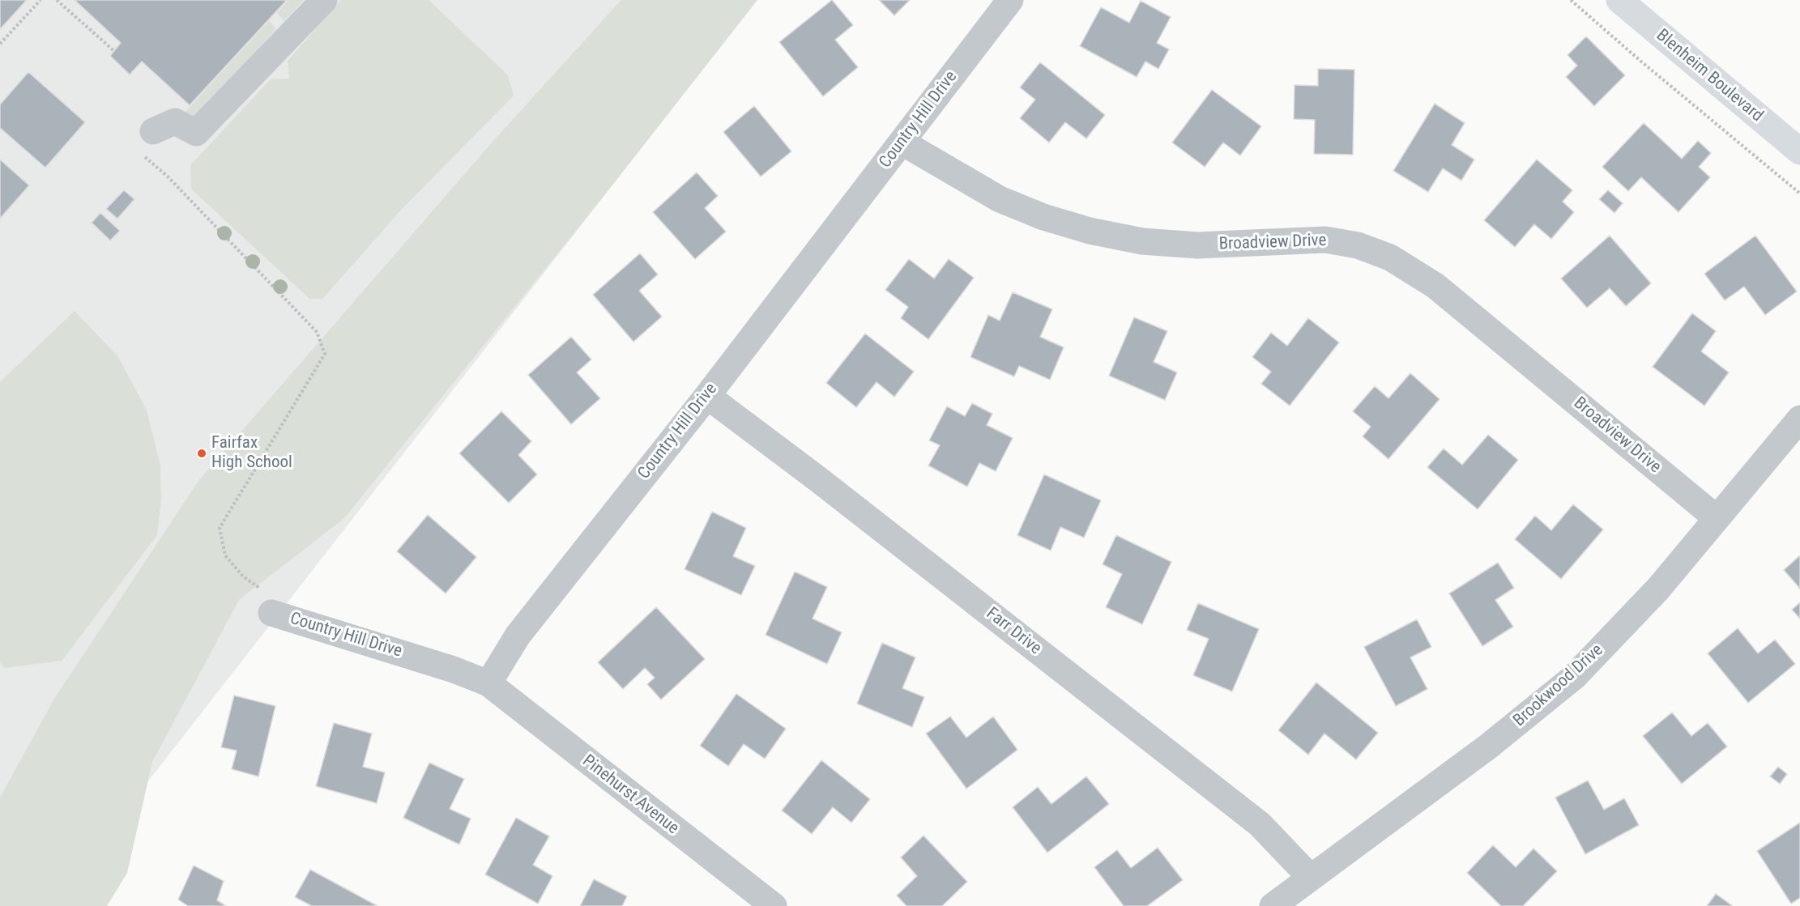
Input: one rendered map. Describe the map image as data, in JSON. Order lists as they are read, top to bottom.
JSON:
{
  "streets": {
    "main road": ["Blenheim Boulevard"],
    "street": [
      "Country Hill Drive",
      "Broadview Drive",
      "Farr Drive",
      "Brookwood Drive",
      "Pinehurst Avenue"
    ]
  },
  "crossings": [
    ["Country Hill Drive", "Broadview Drive"],
    ["Country Hill Drive", "Farr Drive"],
    ["Country Hill Drive", "Pinehurst Avenue"],
    ["Broadview Drive", "Brookwood Drive"],
    ["Farr Drive", "Brookwood Drive"]
  ],
  "places": ["Fairfax High School"]
}
